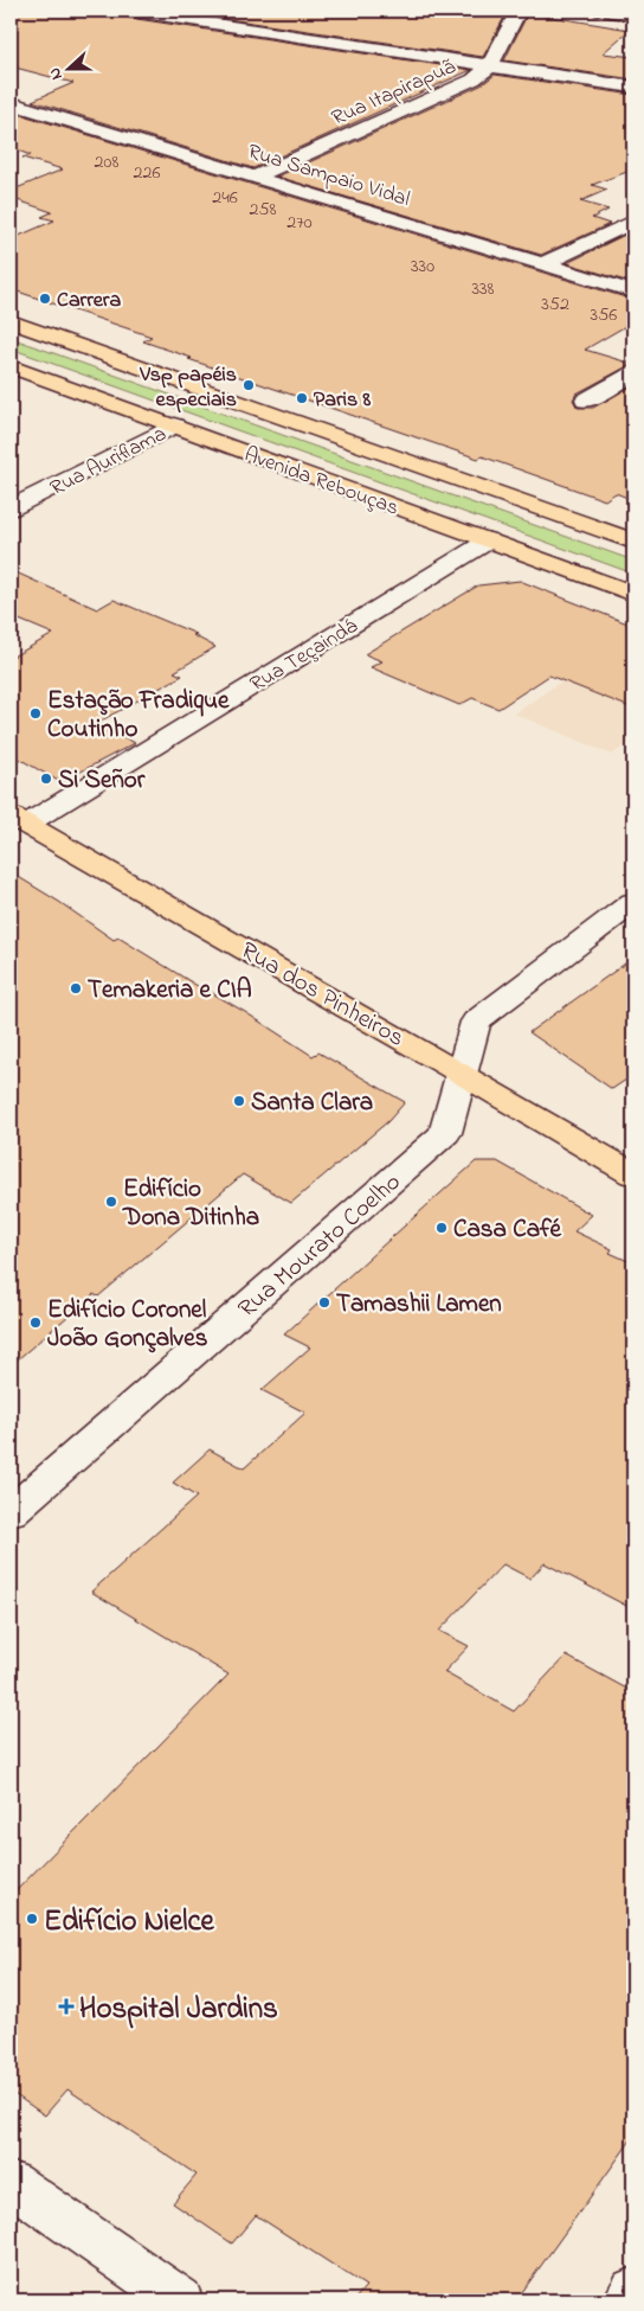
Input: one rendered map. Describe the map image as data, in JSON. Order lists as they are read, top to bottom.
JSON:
{
  "streets": {
    "main road": ["Avenida Rebouças", "Rua dos Pinheiros"],
    "street": [
      "Rua Itapirapuã",
      "Rua Sampaio Vidal",
      "Rua Auriflama",
      "Rua Teçaindá",
      "Rua Mourato Coelho"
    ]
  },
  "crossings": [
    ["Rua Itapirapuã", "Rua Sampaio Vidal"],
    ["Rua Auriflama", "Avenida Rebouças"],
    ["Avenida Rebouças", "Rua Teçaindá"],
    ["Rua Teçaindá", "Rua dos Pinheiros"],
    ["Rua dos Pinheiros", "Rua Mourato Coelho"]
  ],
  "places": {
    "other": [
      "Carrera",
      "Vsp papéis especiais",
      "Paris 8",
      "Estação Fradique Coutinho",
      "Si Señor",
      "Temakeria e CIA",
      "Santa Clara",
      "Edifício Dona Ditinha",
      "Casa Café",
      "Tamashii Lamen",
      "Edifício Coronel João Gonçalves",
      "Edifício Nielce"
    ],
    "health": ["Hospital Jardins"]
  },
  "house_numbers": [
    "208",
    "226",
    "246",
    "258",
    "270",
    "330",
    "338",
    "352",
    "356"
  ],
  "north": "left"
}
